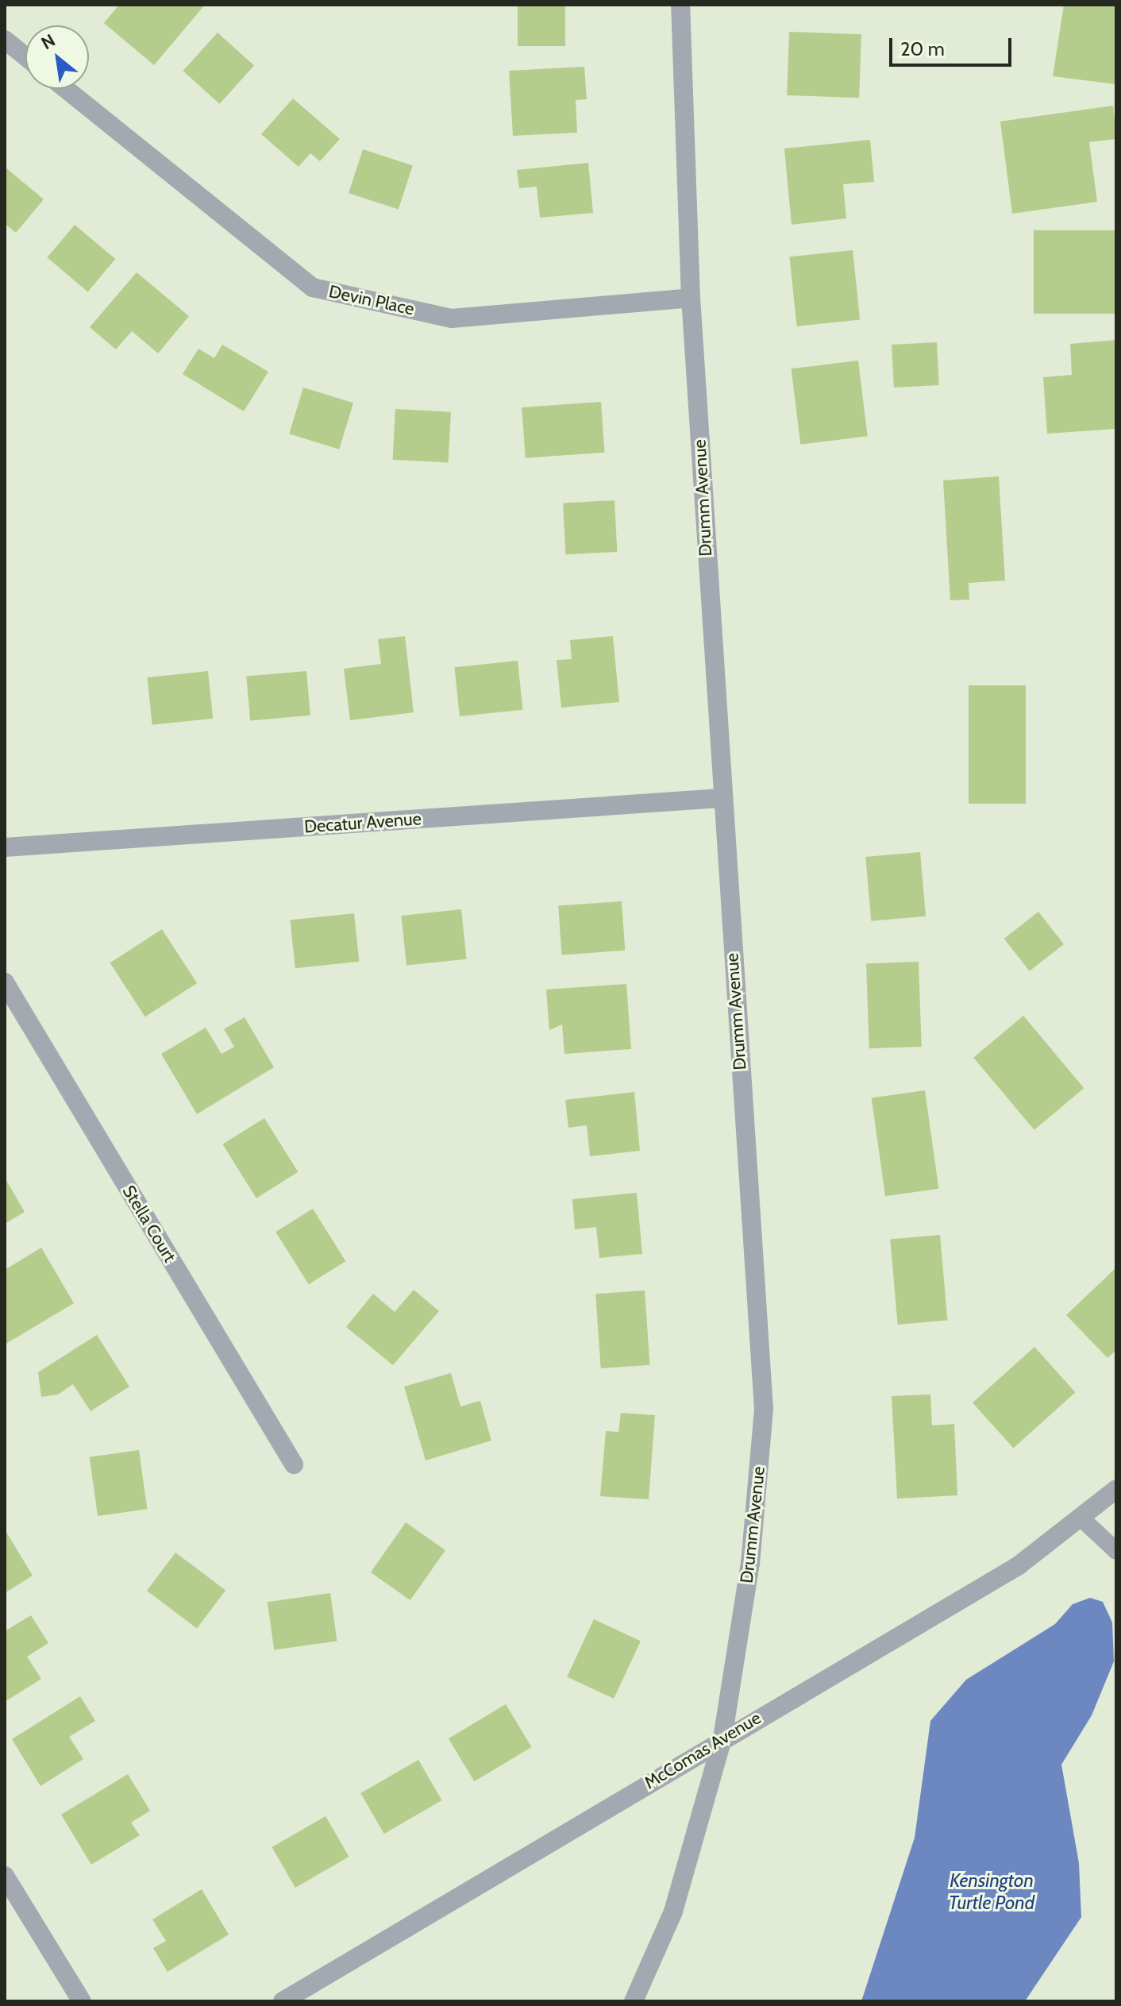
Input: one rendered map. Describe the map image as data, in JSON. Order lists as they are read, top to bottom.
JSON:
{
  "streets": {
    "street": [
      "Devin Place",
      "Drumm Avenue",
      "Decatur Avenue",
      "Stella Court",
      "McComas Avenue"
    ]
  },
  "crossings": [
    ["Devin Place", "Drumm Avenue"],
    ["Drumm Avenue", "Decatur Avenue"],
    ["Drumm Avenue", "McComas Avenue"]
  ],
  "water": ["Kensington Turtle Pond"],
  "scale_bar": "20 m",
  "north": "top left"
}
